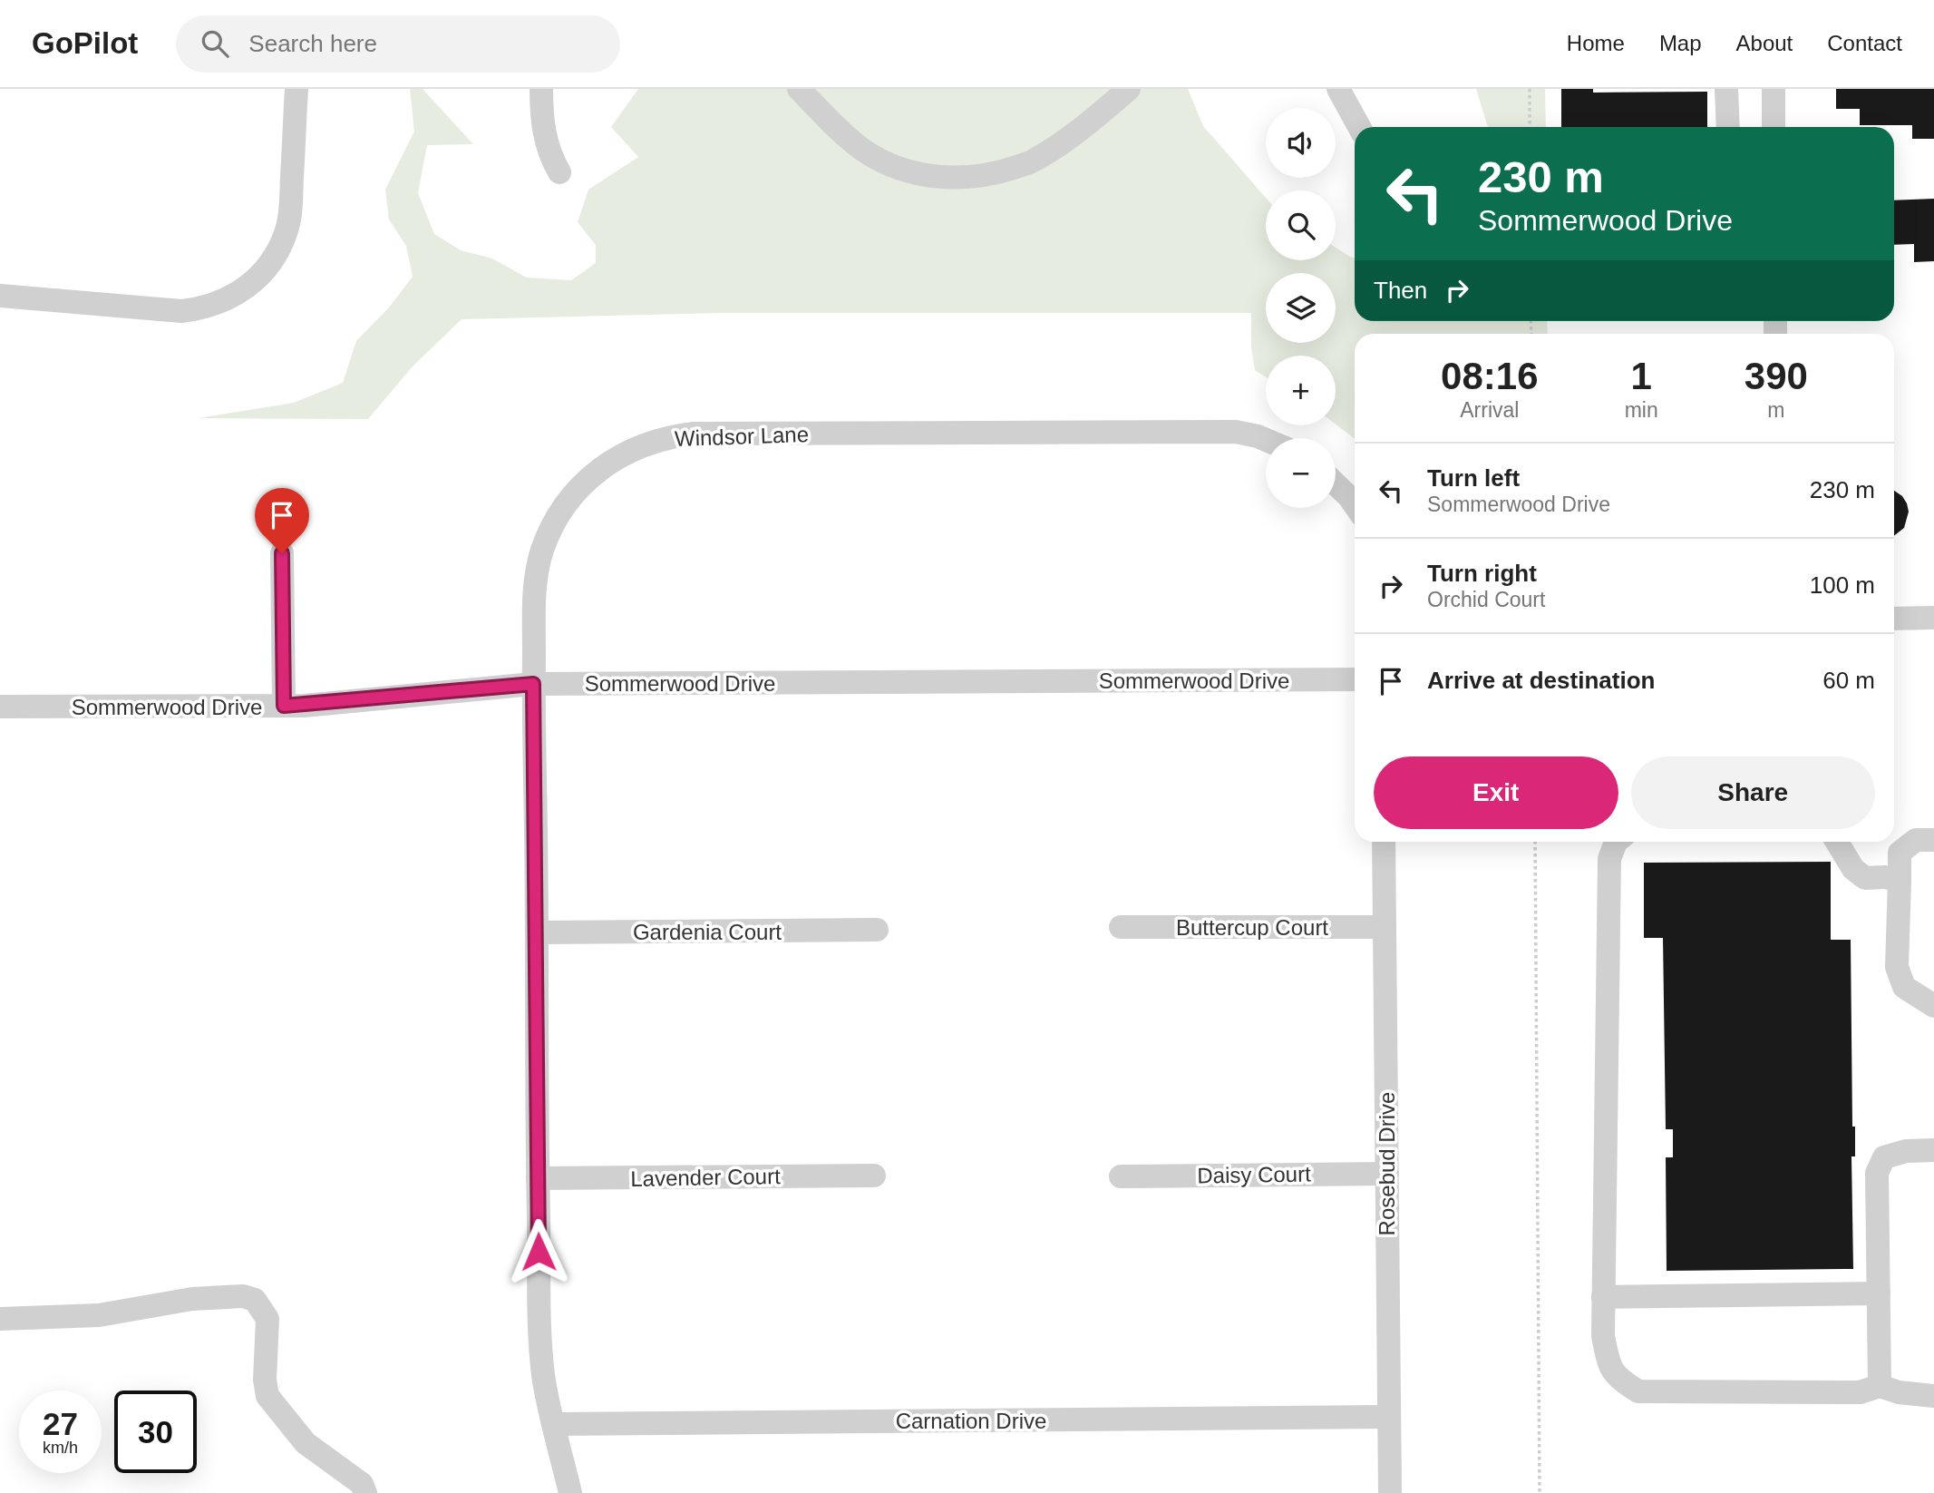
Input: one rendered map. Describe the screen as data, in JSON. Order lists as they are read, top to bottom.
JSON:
{
  "streets": {
    "street": [
      "Windsor Lane",
      "Sommerwood Drive",
      "Buttercup Court",
      "Gardenia Court",
      "Rosebud Drive",
      "Daisy Court",
      "Lavender Court",
      "Carnation Drive"
    ]
  },
  "crossings": [
    ["Windsor Lane", "Sommerwood Drive"],
    ["Windsor Lane", "Gardenia Court"],
    ["Windsor Lane", "Lavender Court"],
    ["Windsor Lane", "Carnation Drive"],
    ["Buttercup Court", "Rosebud Drive"],
    ["Rosebud Drive", "Daisy Court"],
    ["Rosebud Drive", "Carnation Drive"]
  ],
  "page": {
    "header": "GoPilot",
    "search": "Search here",
    "nav": [
      "Home",
      "Map",
      "About",
      "Contact"
    ],
    "map_buttons": ["+", "−"],
    "turn": ["230 m", "Sommerwood Drive"],
    "then": "Then",
    "eta": [
      "08:16",
      "Arrival",
      "1",
      "min",
      "390",
      "m"
    ],
    "list": [
      {
        "name": "Turn left",
        "note": "Sommerwood Drive",
        "value": "230 m"
      },
      {
        "name": "Turn right",
        "note": "Orchid Court",
        "value": "100 m"
      },
      {
        "name": "Arrive at destination",
        "value": "60 m"
      }
    ],
    "buttons": ["Exit", "Share"],
    "speed": "27 km/h",
    "limit": "30"
  }
}
